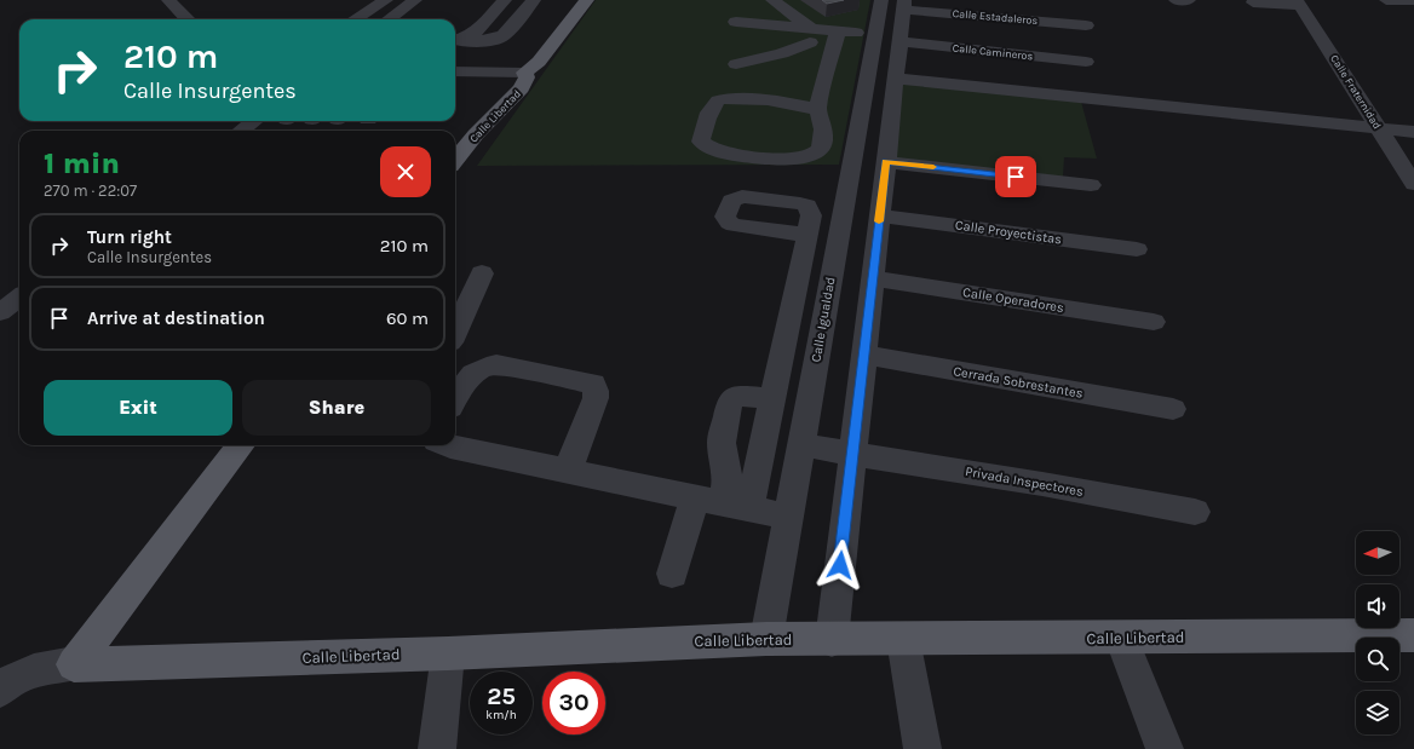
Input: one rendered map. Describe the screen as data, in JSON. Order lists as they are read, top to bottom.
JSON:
{
  "streets": {
    "main road": ["Calle Libertad"],
    "street": [
      "Calle Estadaleros",
      "Calle Camineros",
      "Calle Fraternidad",
      "Calle Proyectistas",
      "Calle Operadores",
      "Calle Igualdad",
      "Cerrada Sobrestantes",
      "Privada Inspectores"
    ]
  },
  "crossings": [
    ["Calle Estadaleros", "Calle Igualdad"],
    ["Calle Camineros", "Calle Igualdad"],
    ["Calle Libertad", "Calle Igualdad"],
    ["Calle Igualdad", "Privada Inspectores"]
  ],
  "north": "left",
  "page": {
    "turn": ["210 m", "Calle Insurgentes"],
    "heading": ["1 min", "270 m · 22:07"],
    "list": [
      {
        "name": "Turn right",
        "note": "Calle Insurgentes",
        "value": "210 m"
      },
      {
        "name": "Arrive at destination",
        "value": "60 m"
      }
    ],
    "buttons": ["Exit", "Share"],
    "speed": "25 km/h",
    "limit": "30"
  }
}
